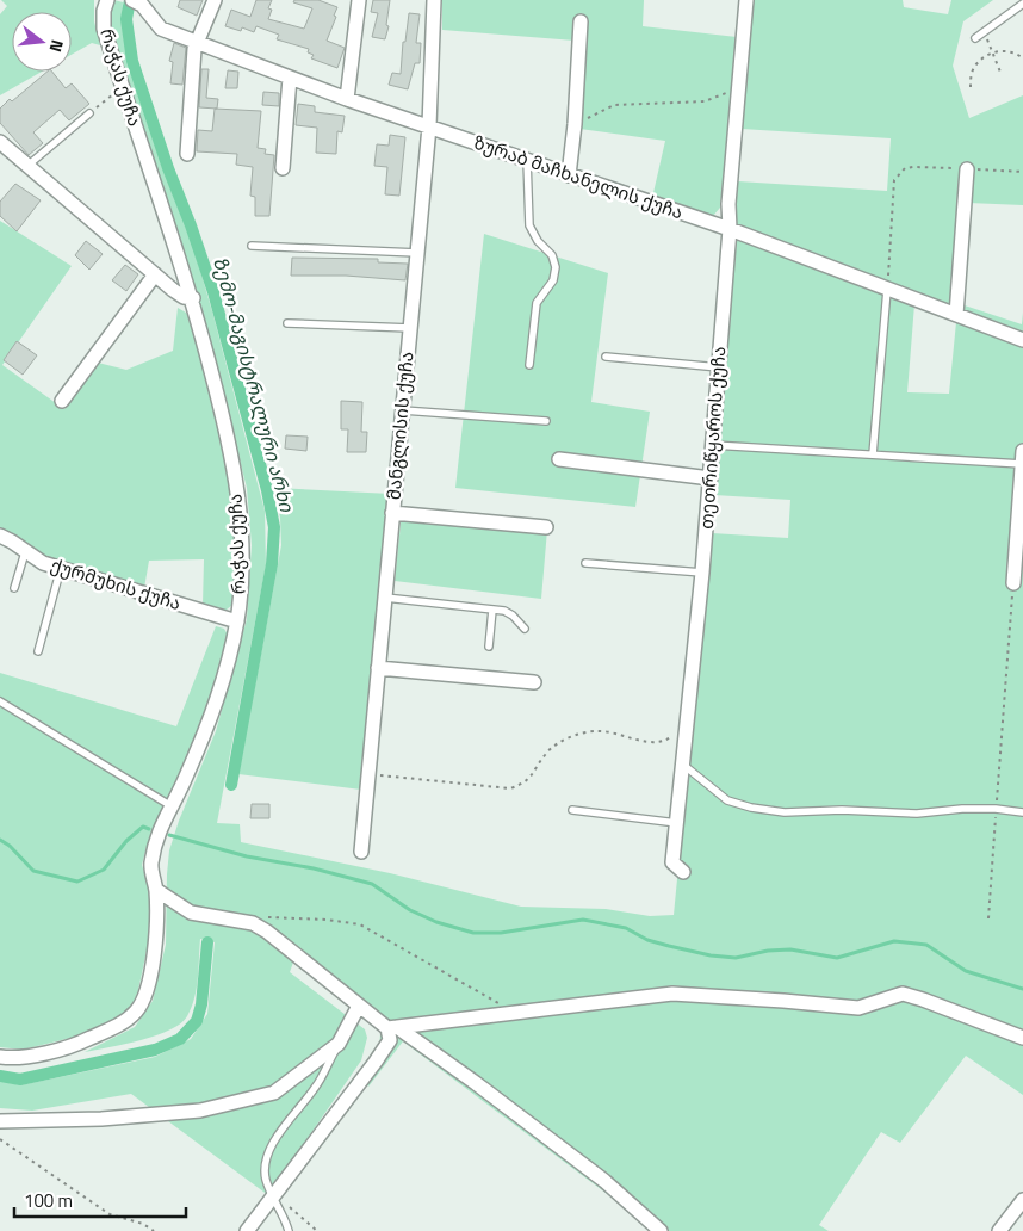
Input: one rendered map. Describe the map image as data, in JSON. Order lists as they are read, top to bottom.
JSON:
{
  "streets": {
    "street": [
      "რაჭას ქუჩა",
      "ზურაბ მაჩხანელის ქუჩა",
      "მანგლისის ქუჩა",
      "თეთრიწყაროს ქუჩა",
      "ქურმუხის ქუჩა"
    ]
  },
  "crossings": [
    ["რაჭას ქუჩა", "ქურმუხის ქუჩა"],
    ["ზურაბ მაჩხანელის ქუჩა", "მანგლისის ქუჩა"],
    ["ზურაბ მაჩხანელის ქუჩა", "თეთრიწყაროს ქუჩა"]
  ],
  "water": ["ზემო-მაგისტრალური არხი"],
  "scale_bar": "100 m",
  "north": "right"
}
